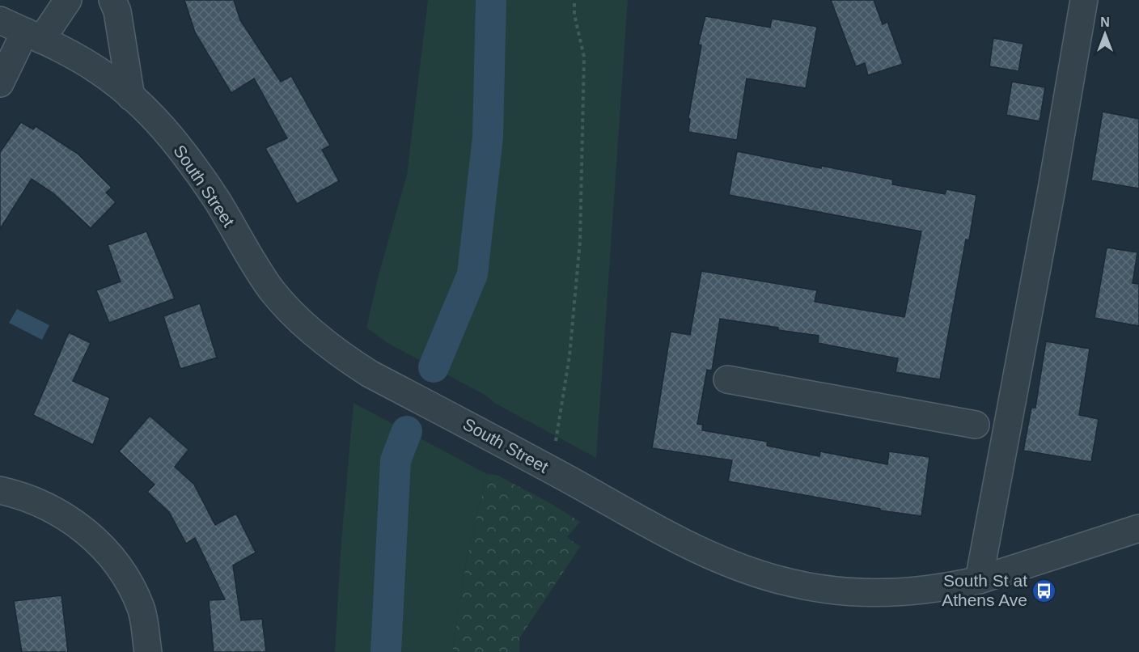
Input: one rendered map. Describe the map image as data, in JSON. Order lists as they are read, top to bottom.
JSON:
{
  "streets": {
    "street": ["South Street"]
  },
  "places": {
    "bus stop": ["South St at Athens Ave"]
  },
  "north": "top"
}
